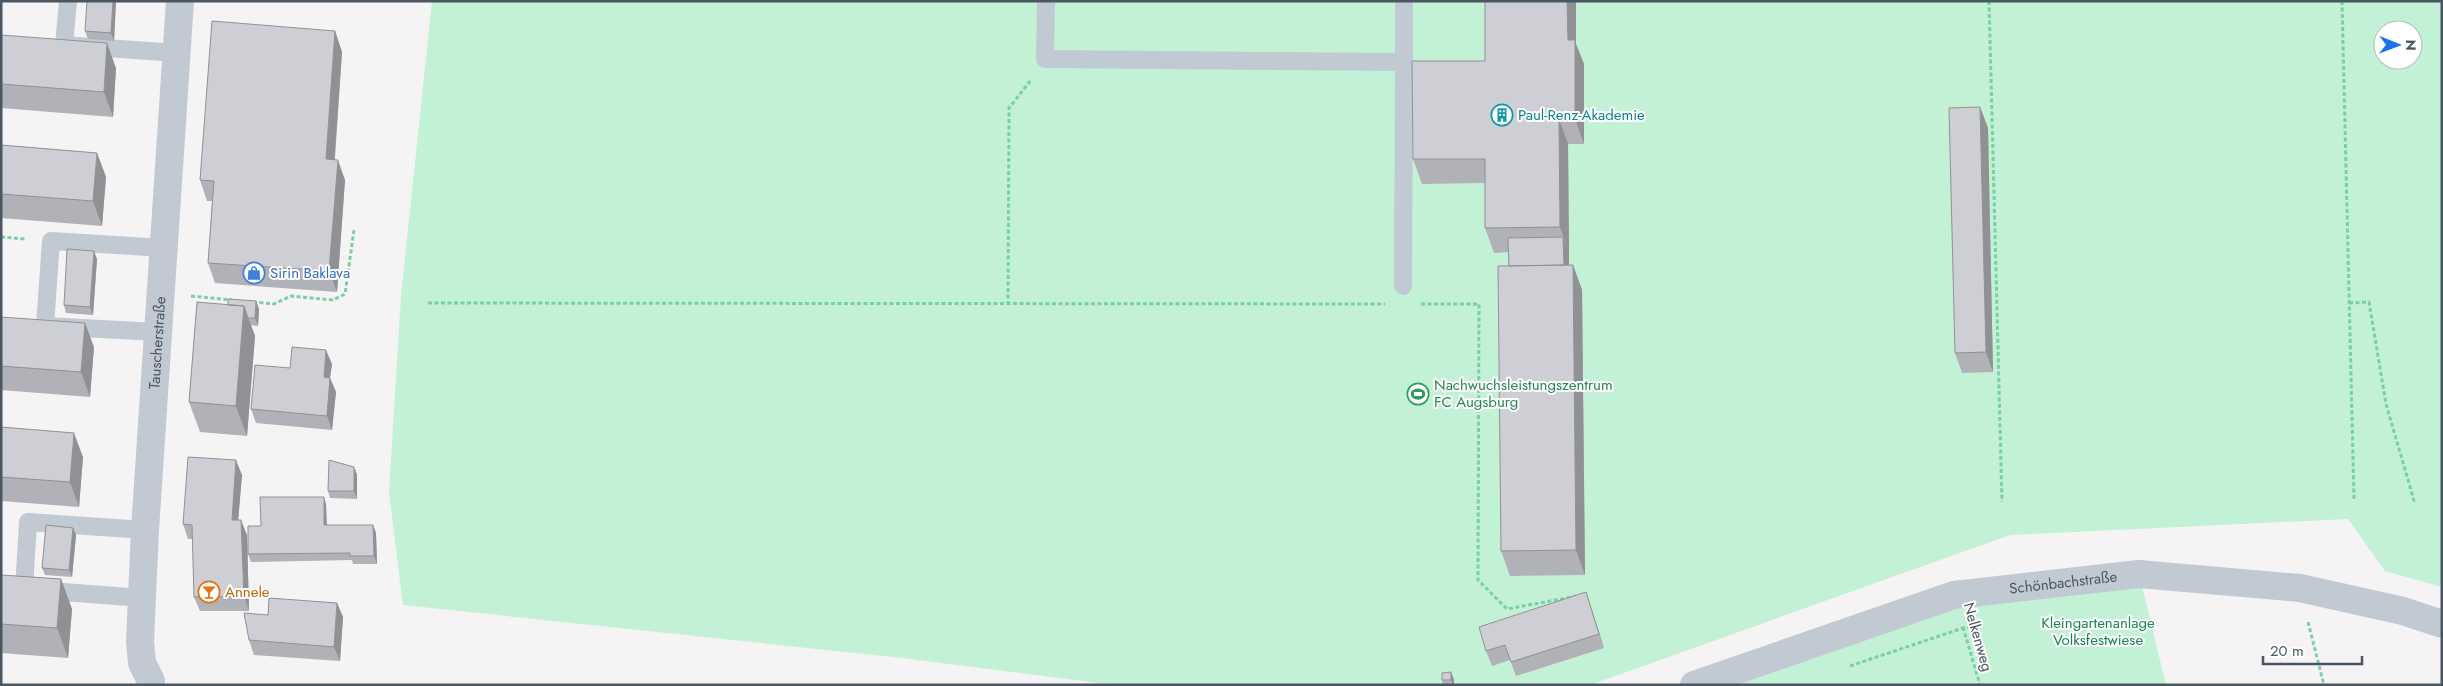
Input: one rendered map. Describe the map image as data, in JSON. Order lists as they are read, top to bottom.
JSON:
{
  "streets": {
    "street": ["Tauscherstraße", "Schönbachstraße"],
    "path": ["Nelkenweg"]
  },
  "crossings": [
    ["Schönbachstraße", "Nelkenweg"]
  ],
  "parks": ["Kleingartenanlage Volksfestwiese"],
  "places": {
    "building": ["Paul-Renz-Akademie"],
    "shop": ["Sirin Baklava"],
    "sports": ["Nachwuchsleistungszentrum FC Augsburg"],
    "bar": ["Annele"]
  },
  "scale_bar": "20 m",
  "north": "right"
}
